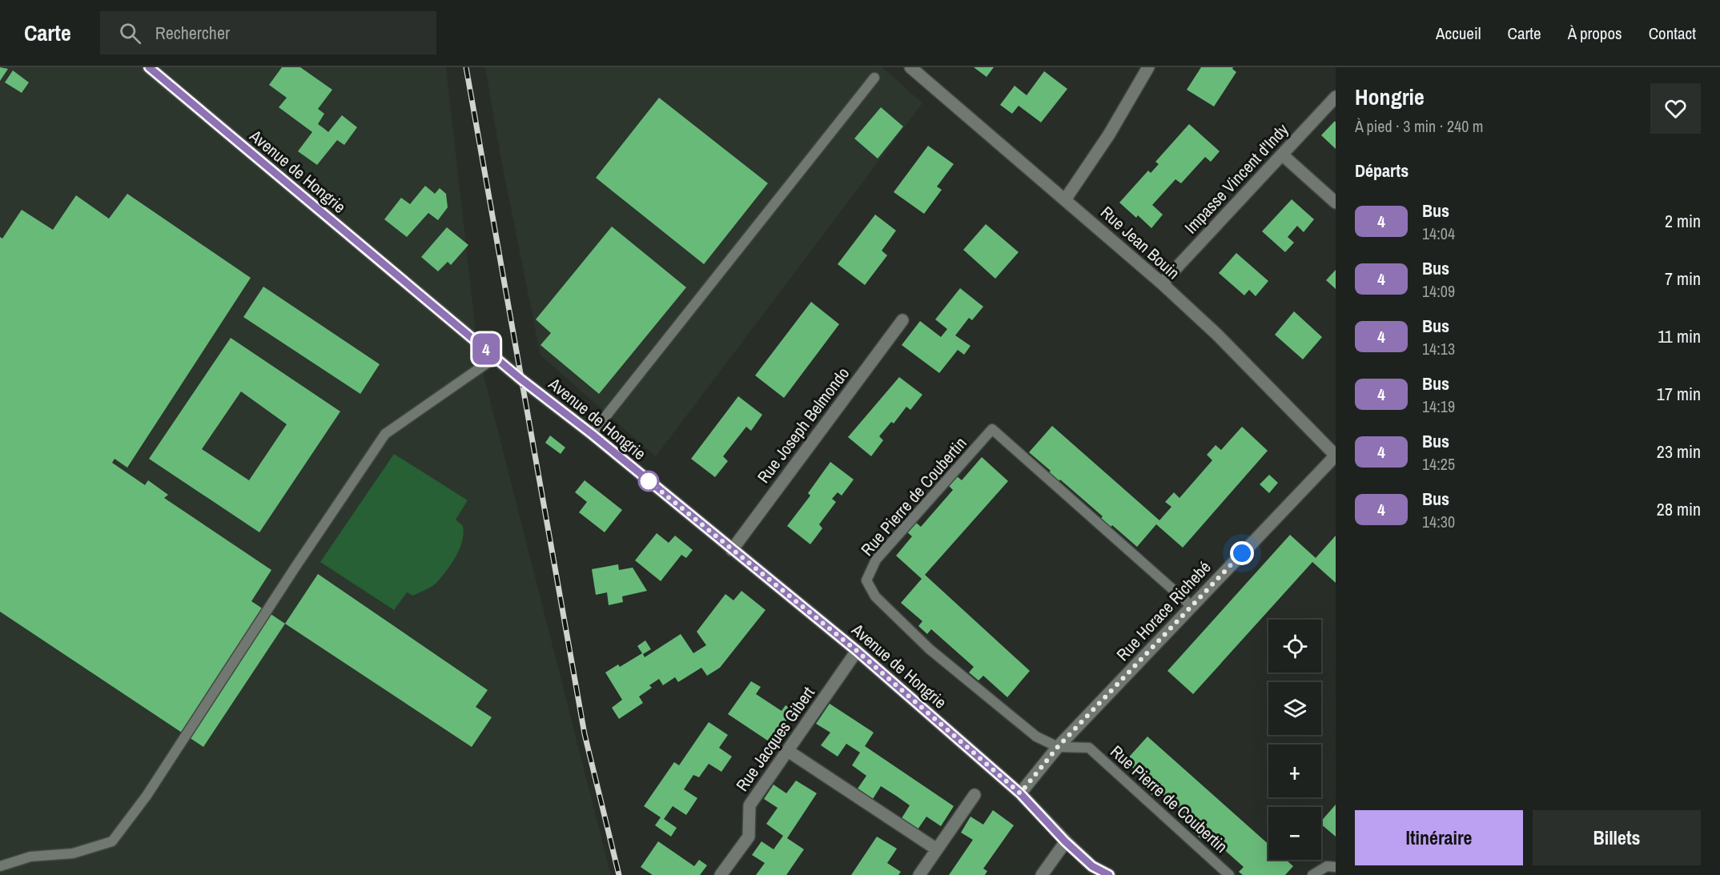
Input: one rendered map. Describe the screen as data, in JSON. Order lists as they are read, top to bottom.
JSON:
{
  "streets": {
    "street": [
      "Avenue de Hongrie",
      "Impasse Vincent d'Indy",
      "Rue Jean Bouin",
      "Rue Joseph Belmondo",
      "Rue Horace Richebé",
      "Rue Jacques Gibert"
    ],
    "lane": ["Rue Pierre de Coubertin"]
  },
  "crossings": [
    ["Avenue de Hongrie", "Rue Joseph Belmondo"],
    ["Avenue de Hongrie", "Rue Horace Richebé"],
    ["Avenue de Hongrie", "Rue Jacques Gibert"],
    ["Impasse Vincent d'Indy", "Rue Jean Bouin"],
    ["Rue Jean Bouin", "Rue Horace Richebé"],
    ["Rue Pierre de Coubertin", "Rue Horace Richebé"]
  ],
  "lines": ["bus line 4"],
  "page": {
    "header": "Carte",
    "search": "Rechercher",
    "nav": [
      "Accueil",
      "Carte",
      "À propos",
      "Contact"
    ],
    "on_map": "4",
    "heading": [
      ["Hongrie", "À pied · 3 min · 240 m"],
      "Départs"
    ],
    "list": [
      {
        "mark": "4",
        "name": "Bus",
        "note": "14:04",
        "value": "2 min"
      },
      {
        "mark": "4",
        "name": "Bus",
        "note": "14:09",
        "value": "7 min"
      },
      {
        "mark": "4",
        "name": "Bus",
        "note": "14:13",
        "value": "11 min"
      },
      {
        "mark": "4",
        "name": "Bus",
        "note": "14:19",
        "value": "17 min"
      },
      {
        "mark": "4",
        "name": "Bus",
        "note": "14:25",
        "value": "23 min"
      },
      {
        "mark": "4",
        "name": "Bus",
        "note": "14:30",
        "value": "28 min"
      }
    ],
    "map_buttons": ["+", "−"],
    "buttons": ["Itinéraire", "Billets"]
  }
}
